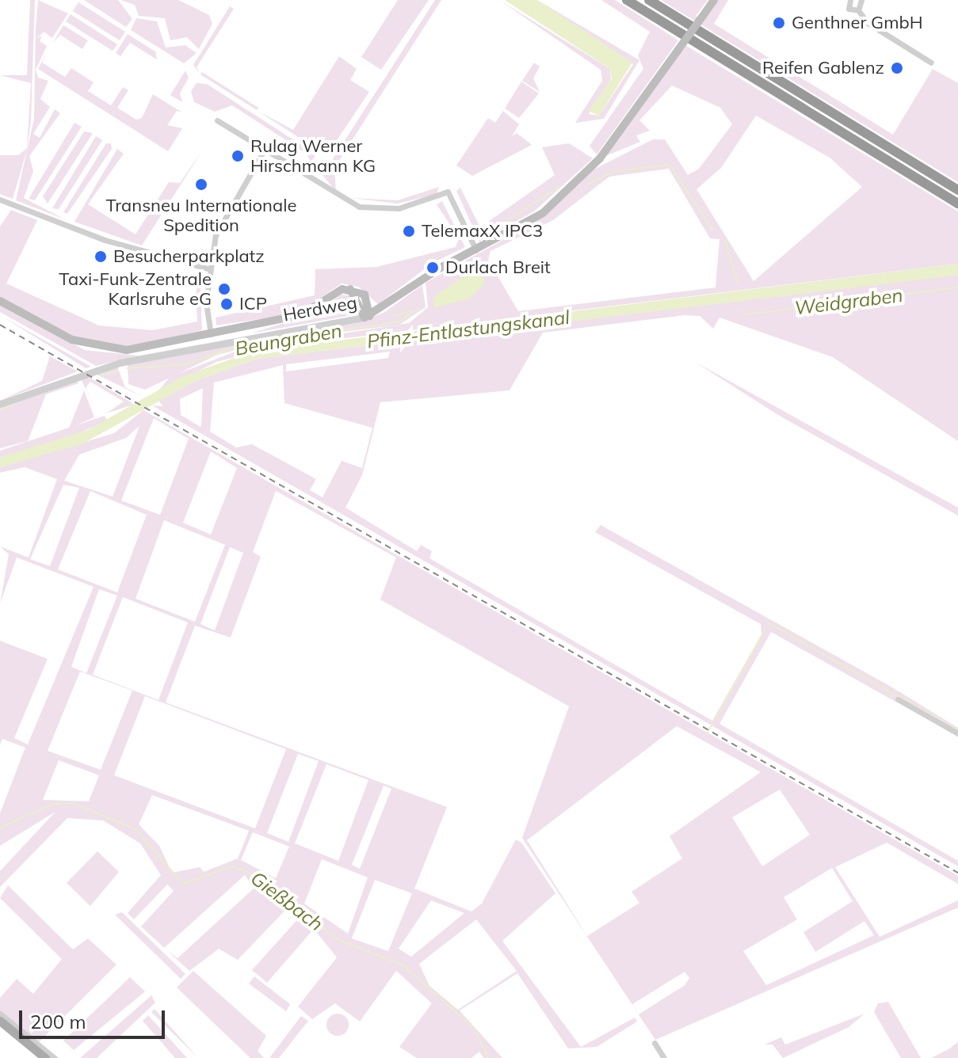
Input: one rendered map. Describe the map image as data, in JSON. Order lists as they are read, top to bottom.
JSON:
{
  "streets": {
    "main road": ["Herdweg"]
  },
  "water": [
    "Weidgraben",
    "Pfinz-Entlastungskanal",
    "Beungraben",
    "Gießbach"
  ],
  "places": [
    "Genthner GmbH",
    "Reifen Gablenz",
    "Rulag Werner Hirschmann KG",
    "Transneu Internationale Spedition",
    "TelemaxX IPC3",
    "Besucherparkplatz",
    "Durlach Breit",
    "Taxi-Funk-Zentrale Karlsruhe eG",
    "ICP"
  ],
  "scale_bar": "200 m"
}
